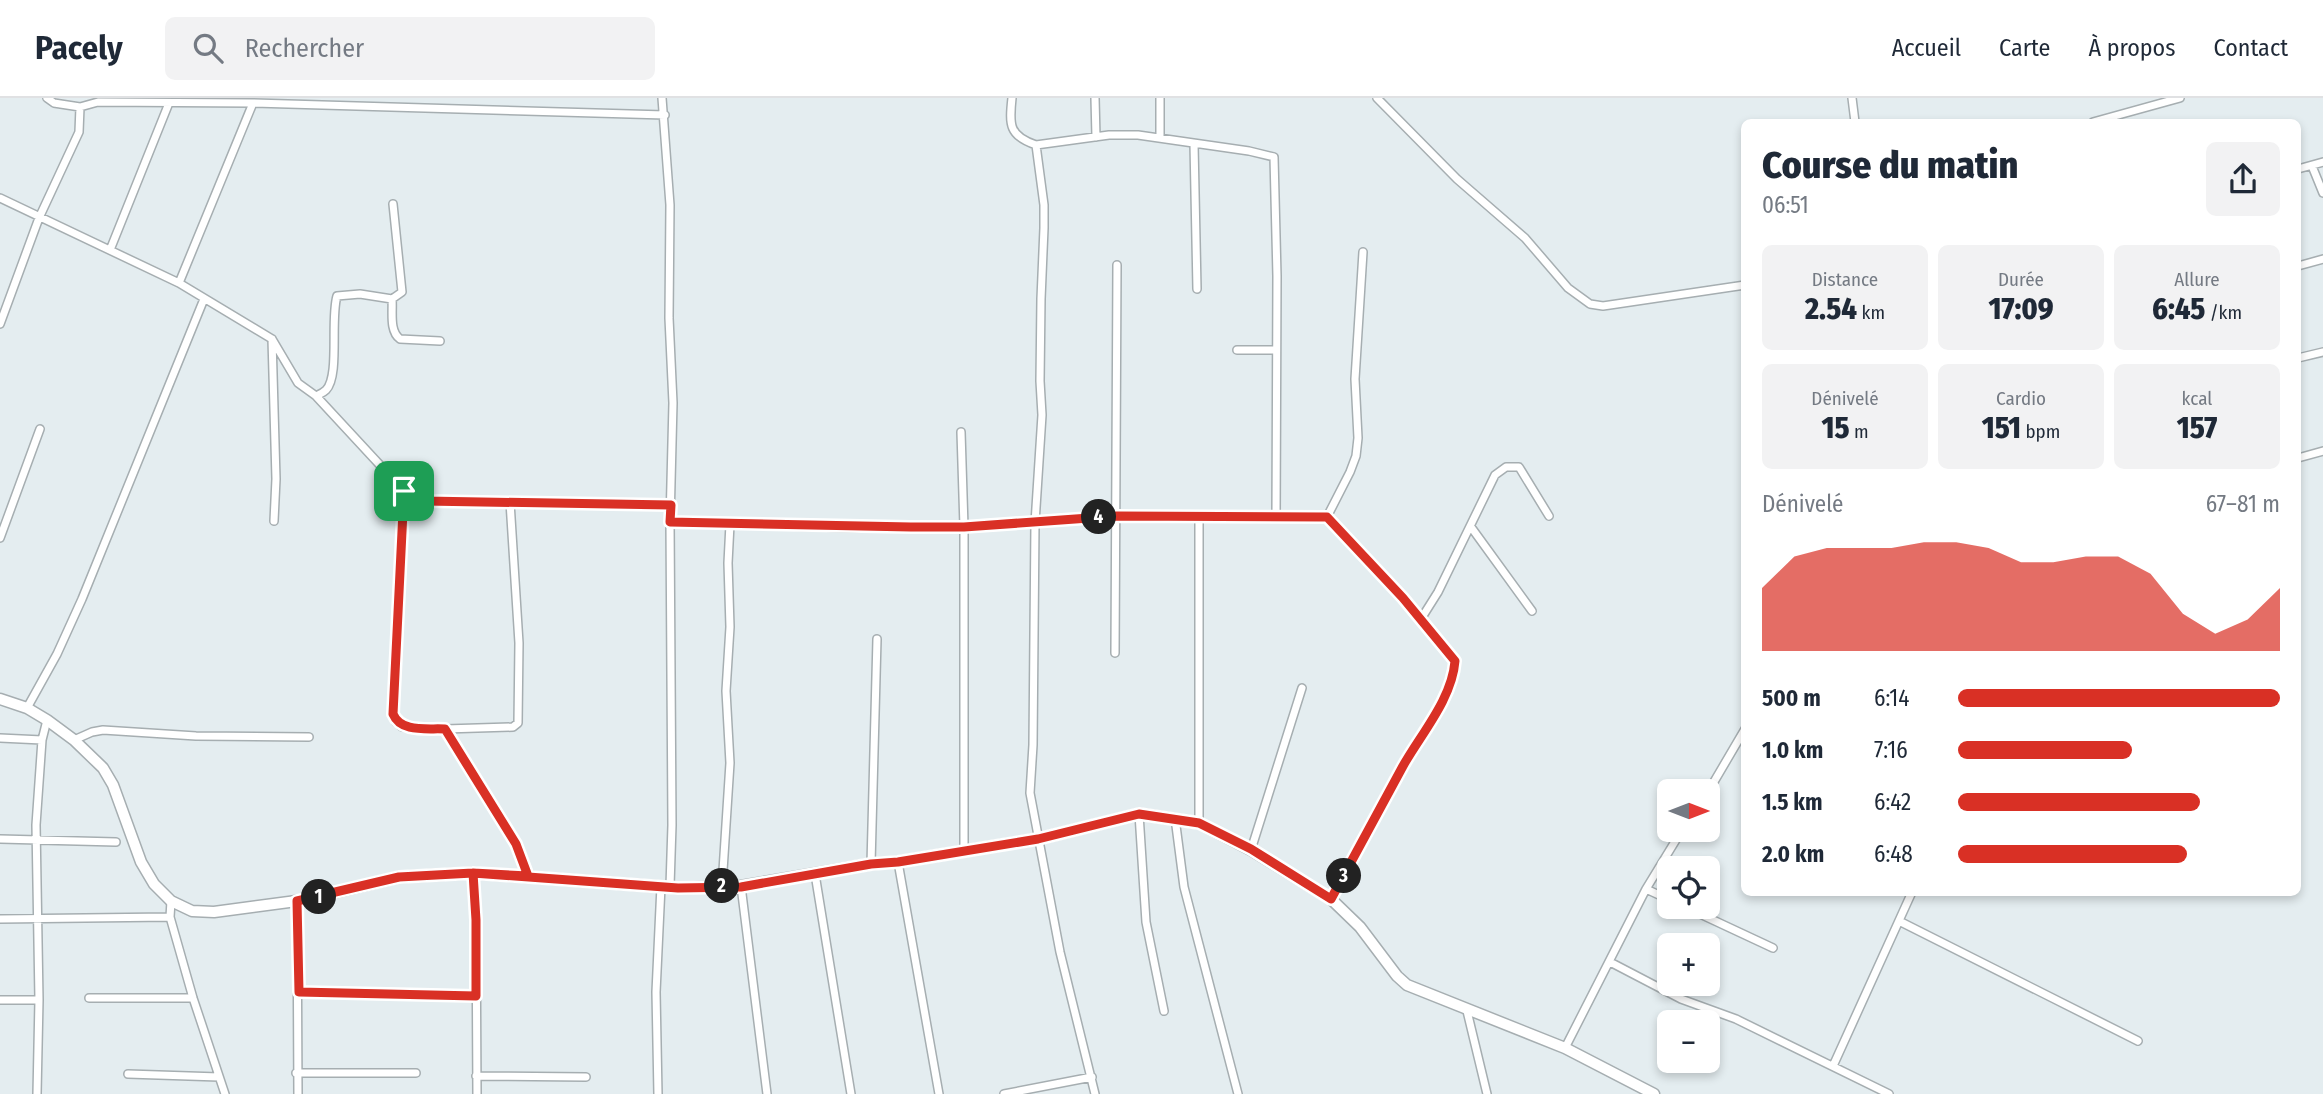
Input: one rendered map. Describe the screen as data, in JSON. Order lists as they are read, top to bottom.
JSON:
{
  "north": "right",
  "page": {
    "header": "Pacely",
    "search": "Rechercher",
    "nav": [
      "Accueil",
      "Carte",
      "À propos",
      "Contact"
    ],
    "heading": ["Course du matin", "06:51"],
    "stats": [
      ["Distance", "2.54 km"],
      ["Durée", "17:09"],
      ["Allure", "6:45 /km"],
      ["Dénivelé", "15 m"],
      ["Cardio", "151 bpm"],
      ["kcal", "157"]
    ],
    "chart": ["Dénivelé", "67–81 m"],
    "pins": [
      "4",
      "3",
      "2",
      "1"
    ],
    "list": [
      {
        "name": "500 m",
        "note": "6:14"
      },
      {
        "name": "1.0 km",
        "note": "7:16"
      },
      {
        "name": "1.5 km",
        "note": "6:42"
      },
      {
        "name": "2.0 km",
        "note": "6:48"
      }
    ],
    "map_buttons": ["+", "−"]
  }
}
